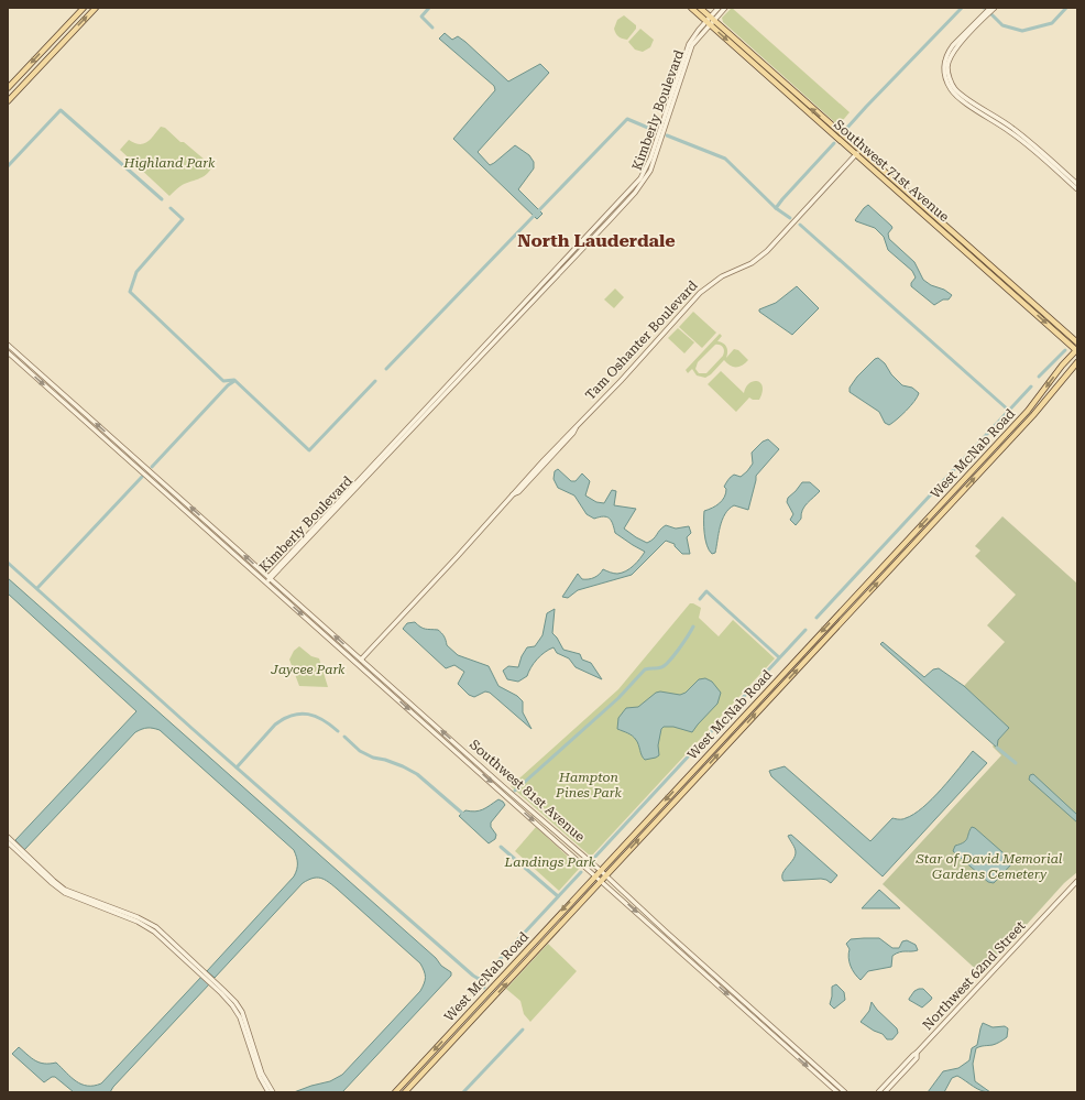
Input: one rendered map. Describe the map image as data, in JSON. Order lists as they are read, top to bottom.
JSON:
{
  "streets": {
    "main road": ["Southwest 71st Avenue", "West McNab Road"],
    "street": [
      "Kimberly Boulevard",
      "Tam Oshanter Boulevard",
      "Southwest 81st Avenue",
      "Northwest 62nd Street"
    ]
  },
  "crossings": [
    ["Kimberly Boulevard", "Southwest 71st Avenue"],
    ["Kimberly Boulevard", "Southwest 81st Avenue"],
    ["Southwest 71st Avenue", "Tam Oshanter Boulevard"],
    ["Southwest 71st Avenue", "West McNab Road"],
    ["Tam Oshanter Boulevard", "Southwest 81st Avenue"],
    ["West McNab Road", "Southwest 81st Avenue"]
  ],
  "districts": ["North Lauderdale"],
  "parks": [
    "Highland Park",
    "Jaycee Park",
    "Hampton Pines Park",
    "Star of David Memorial Gardens Cemetery",
    "Landings Park"
  ]
}
